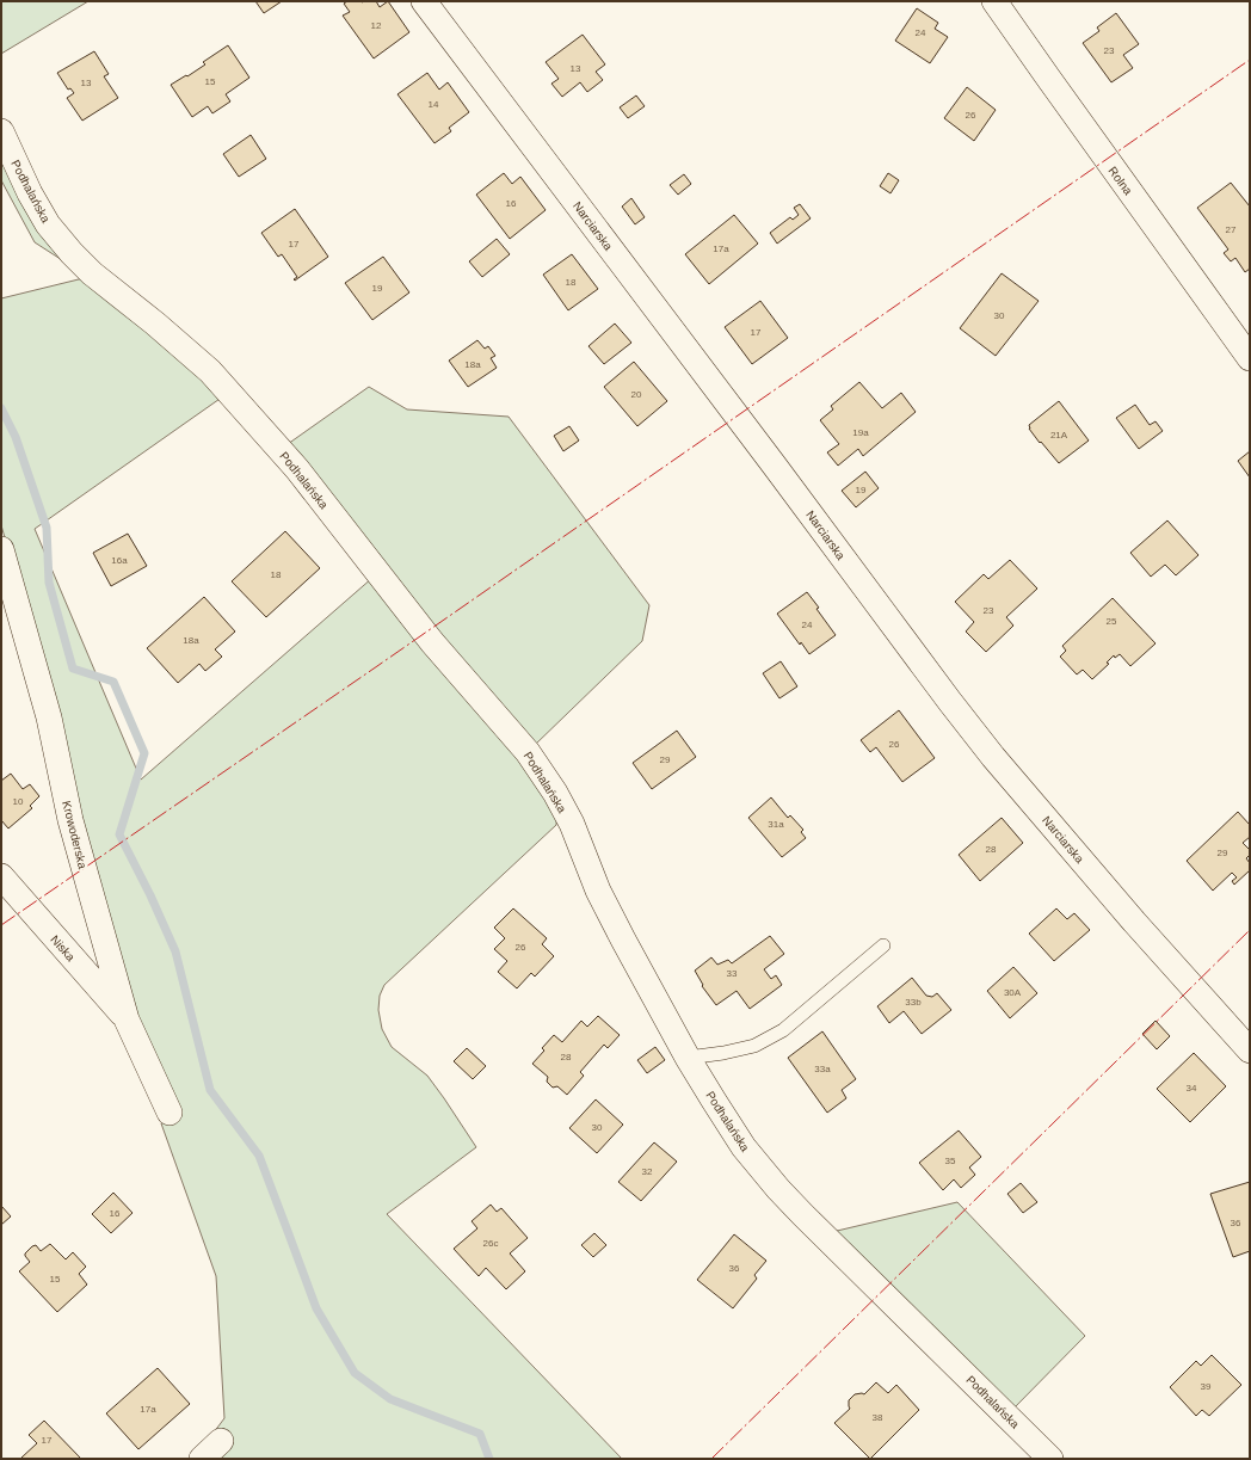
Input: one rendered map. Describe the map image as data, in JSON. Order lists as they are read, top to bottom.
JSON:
{
  "streets": {
    "street": [
      "Rolna",
      "Podhalańska",
      "Narciarska",
      "Krowoderska",
      "Niska"
    ]
  },
  "crossings": [
    ["Krowoderska", "Niska"]
  ],
  "house_numbers": [
    "12",
    "24",
    "23",
    "13",
    "15",
    "13",
    "14",
    "26",
    "16",
    "27",
    "17",
    "17a",
    "18",
    "19",
    "30",
    "17",
    "18a",
    "20",
    "19a",
    "21A",
    "19",
    "16a",
    "18",
    "23",
    "25",
    "24",
    "18a",
    "26",
    "29",
    "10",
    "31a",
    "28",
    "29",
    "26",
    "33",
    "30A",
    "33b",
    "28",
    "33a",
    "34",
    "30",
    "35",
    "32",
    "16",
    "36",
    "26c",
    "36",
    "15",
    "39",
    "17a",
    "38",
    "17"
  ]
}
